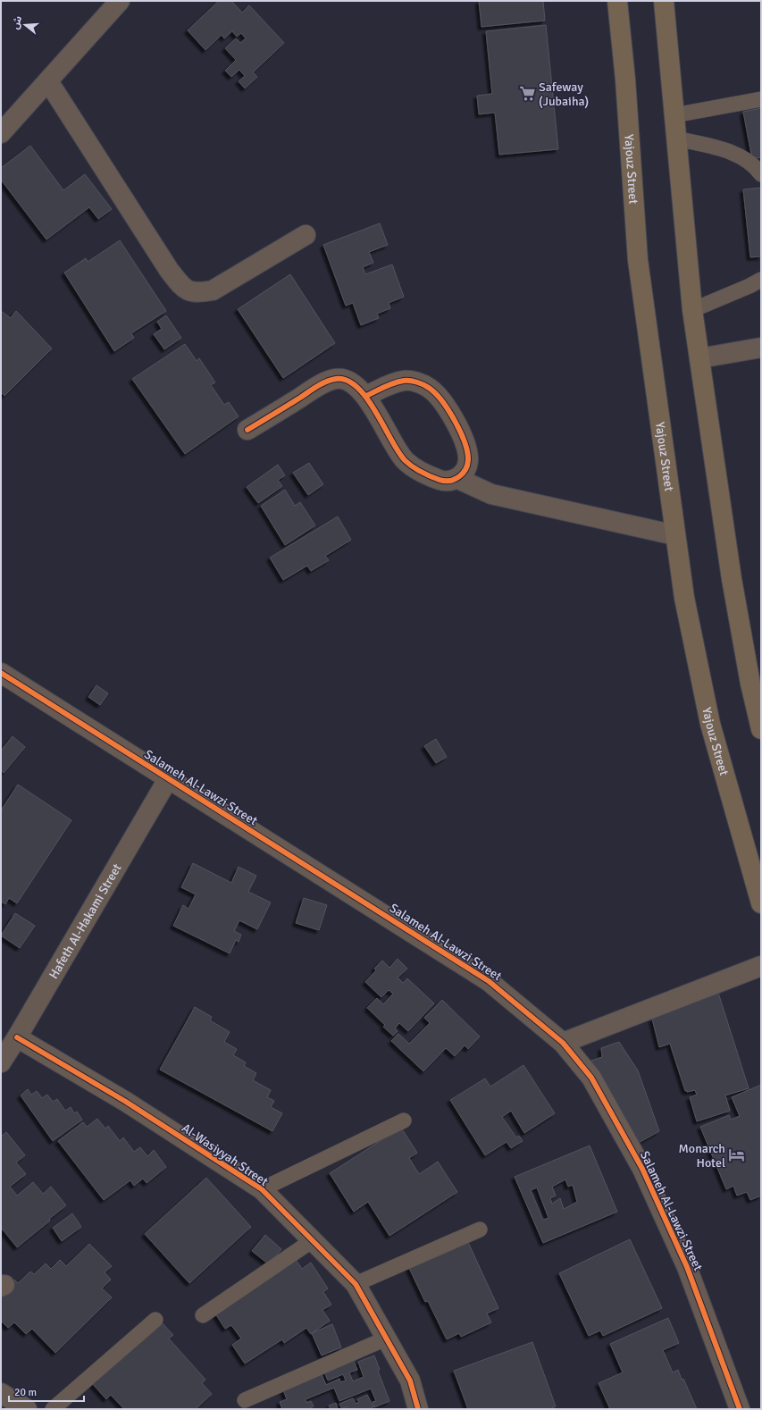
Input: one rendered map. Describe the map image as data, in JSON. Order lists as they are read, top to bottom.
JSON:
{
  "streets": {
    "main road": ["Yajouz Street"],
    "street": ["Salameh Al-Lawzi Street", "Hafeth Al-Hakami Street", "Al-Wasiyyah Street"]
  },
  "crossings": [
    ["Salameh Al-Lawzi Street", "Hafeth Al-Hakami Street"],
    ["Hafeth Al-Hakami Street", "Al-Wasiyyah Street"]
  ],
  "places": {
    "supermarket": ["Safeway (Jubaiha)"],
    "hotel": ["Monarch Hotel"]
  },
  "scale_bar": "20 m",
  "north": "left"
}
